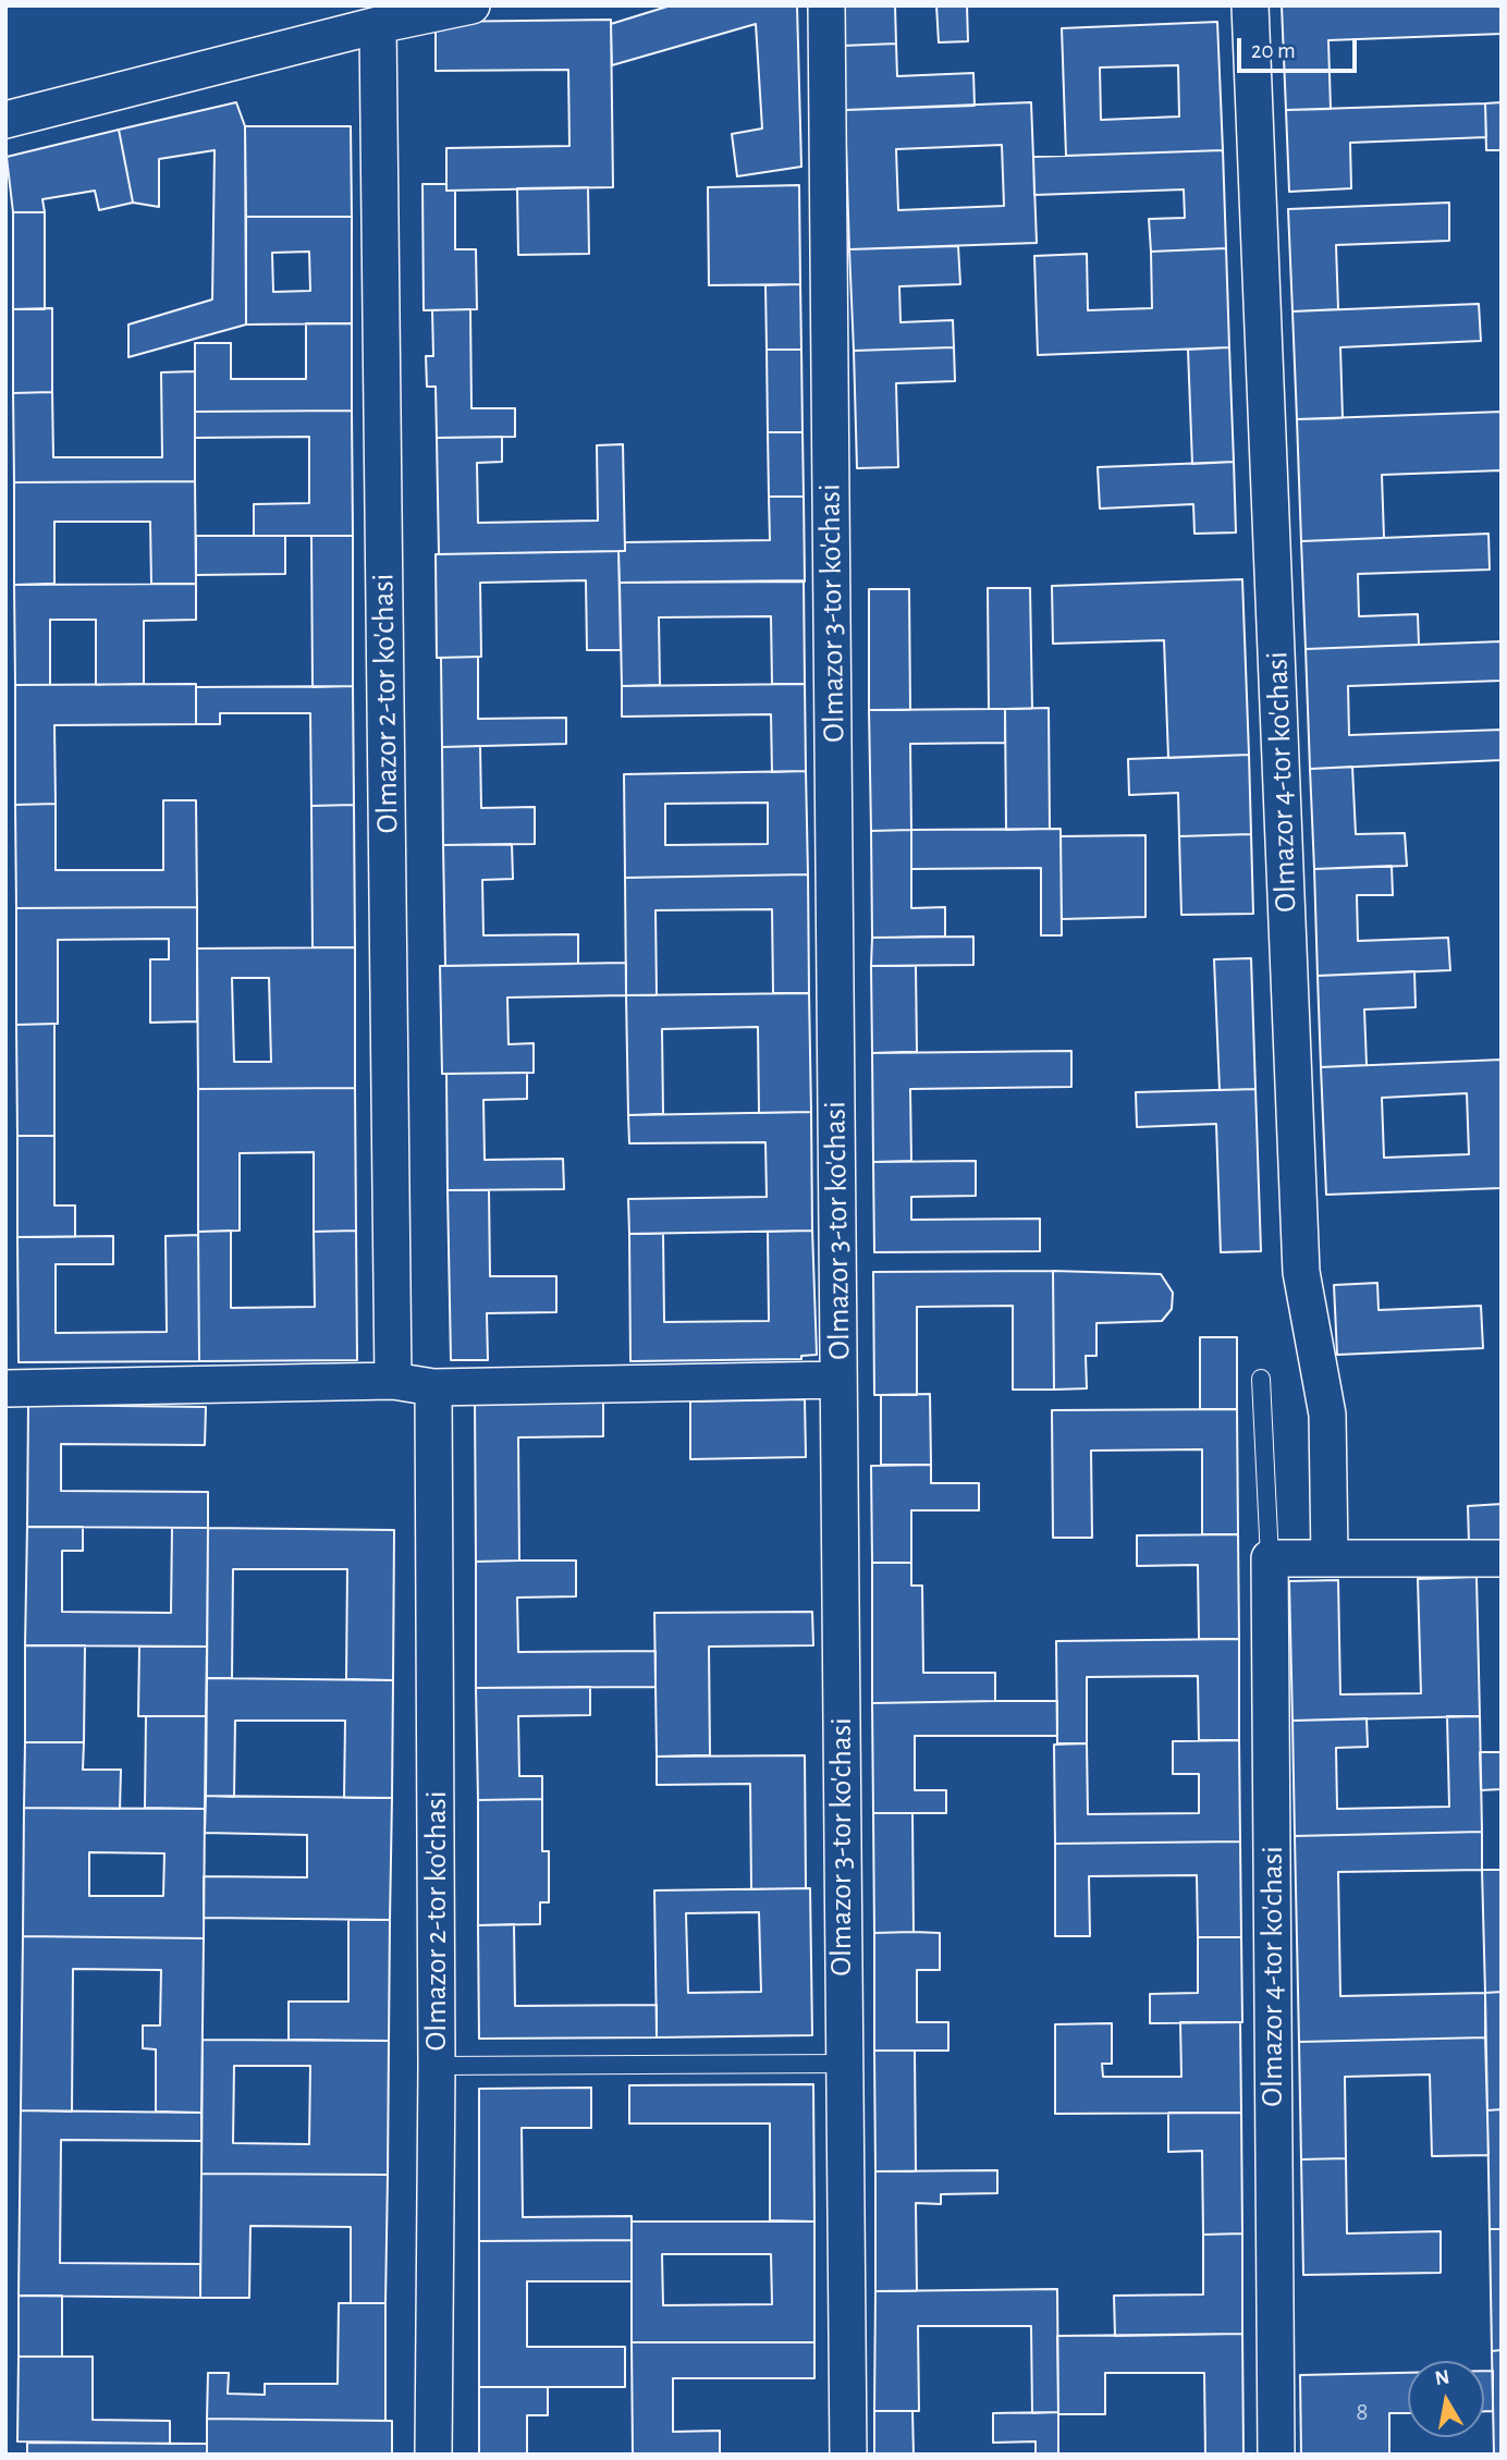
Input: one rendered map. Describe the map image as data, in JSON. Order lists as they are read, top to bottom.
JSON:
{
  "streets": {
    "street": ["Olmazor 3-tor ko'chasi", "Olmazor 2-tor ko'chasi", "Olmazor 4-tor ko'chasi"]
  },
  "house_numbers": ["8"],
  "scale_bar": "20 m",
  "north": "top"
}
